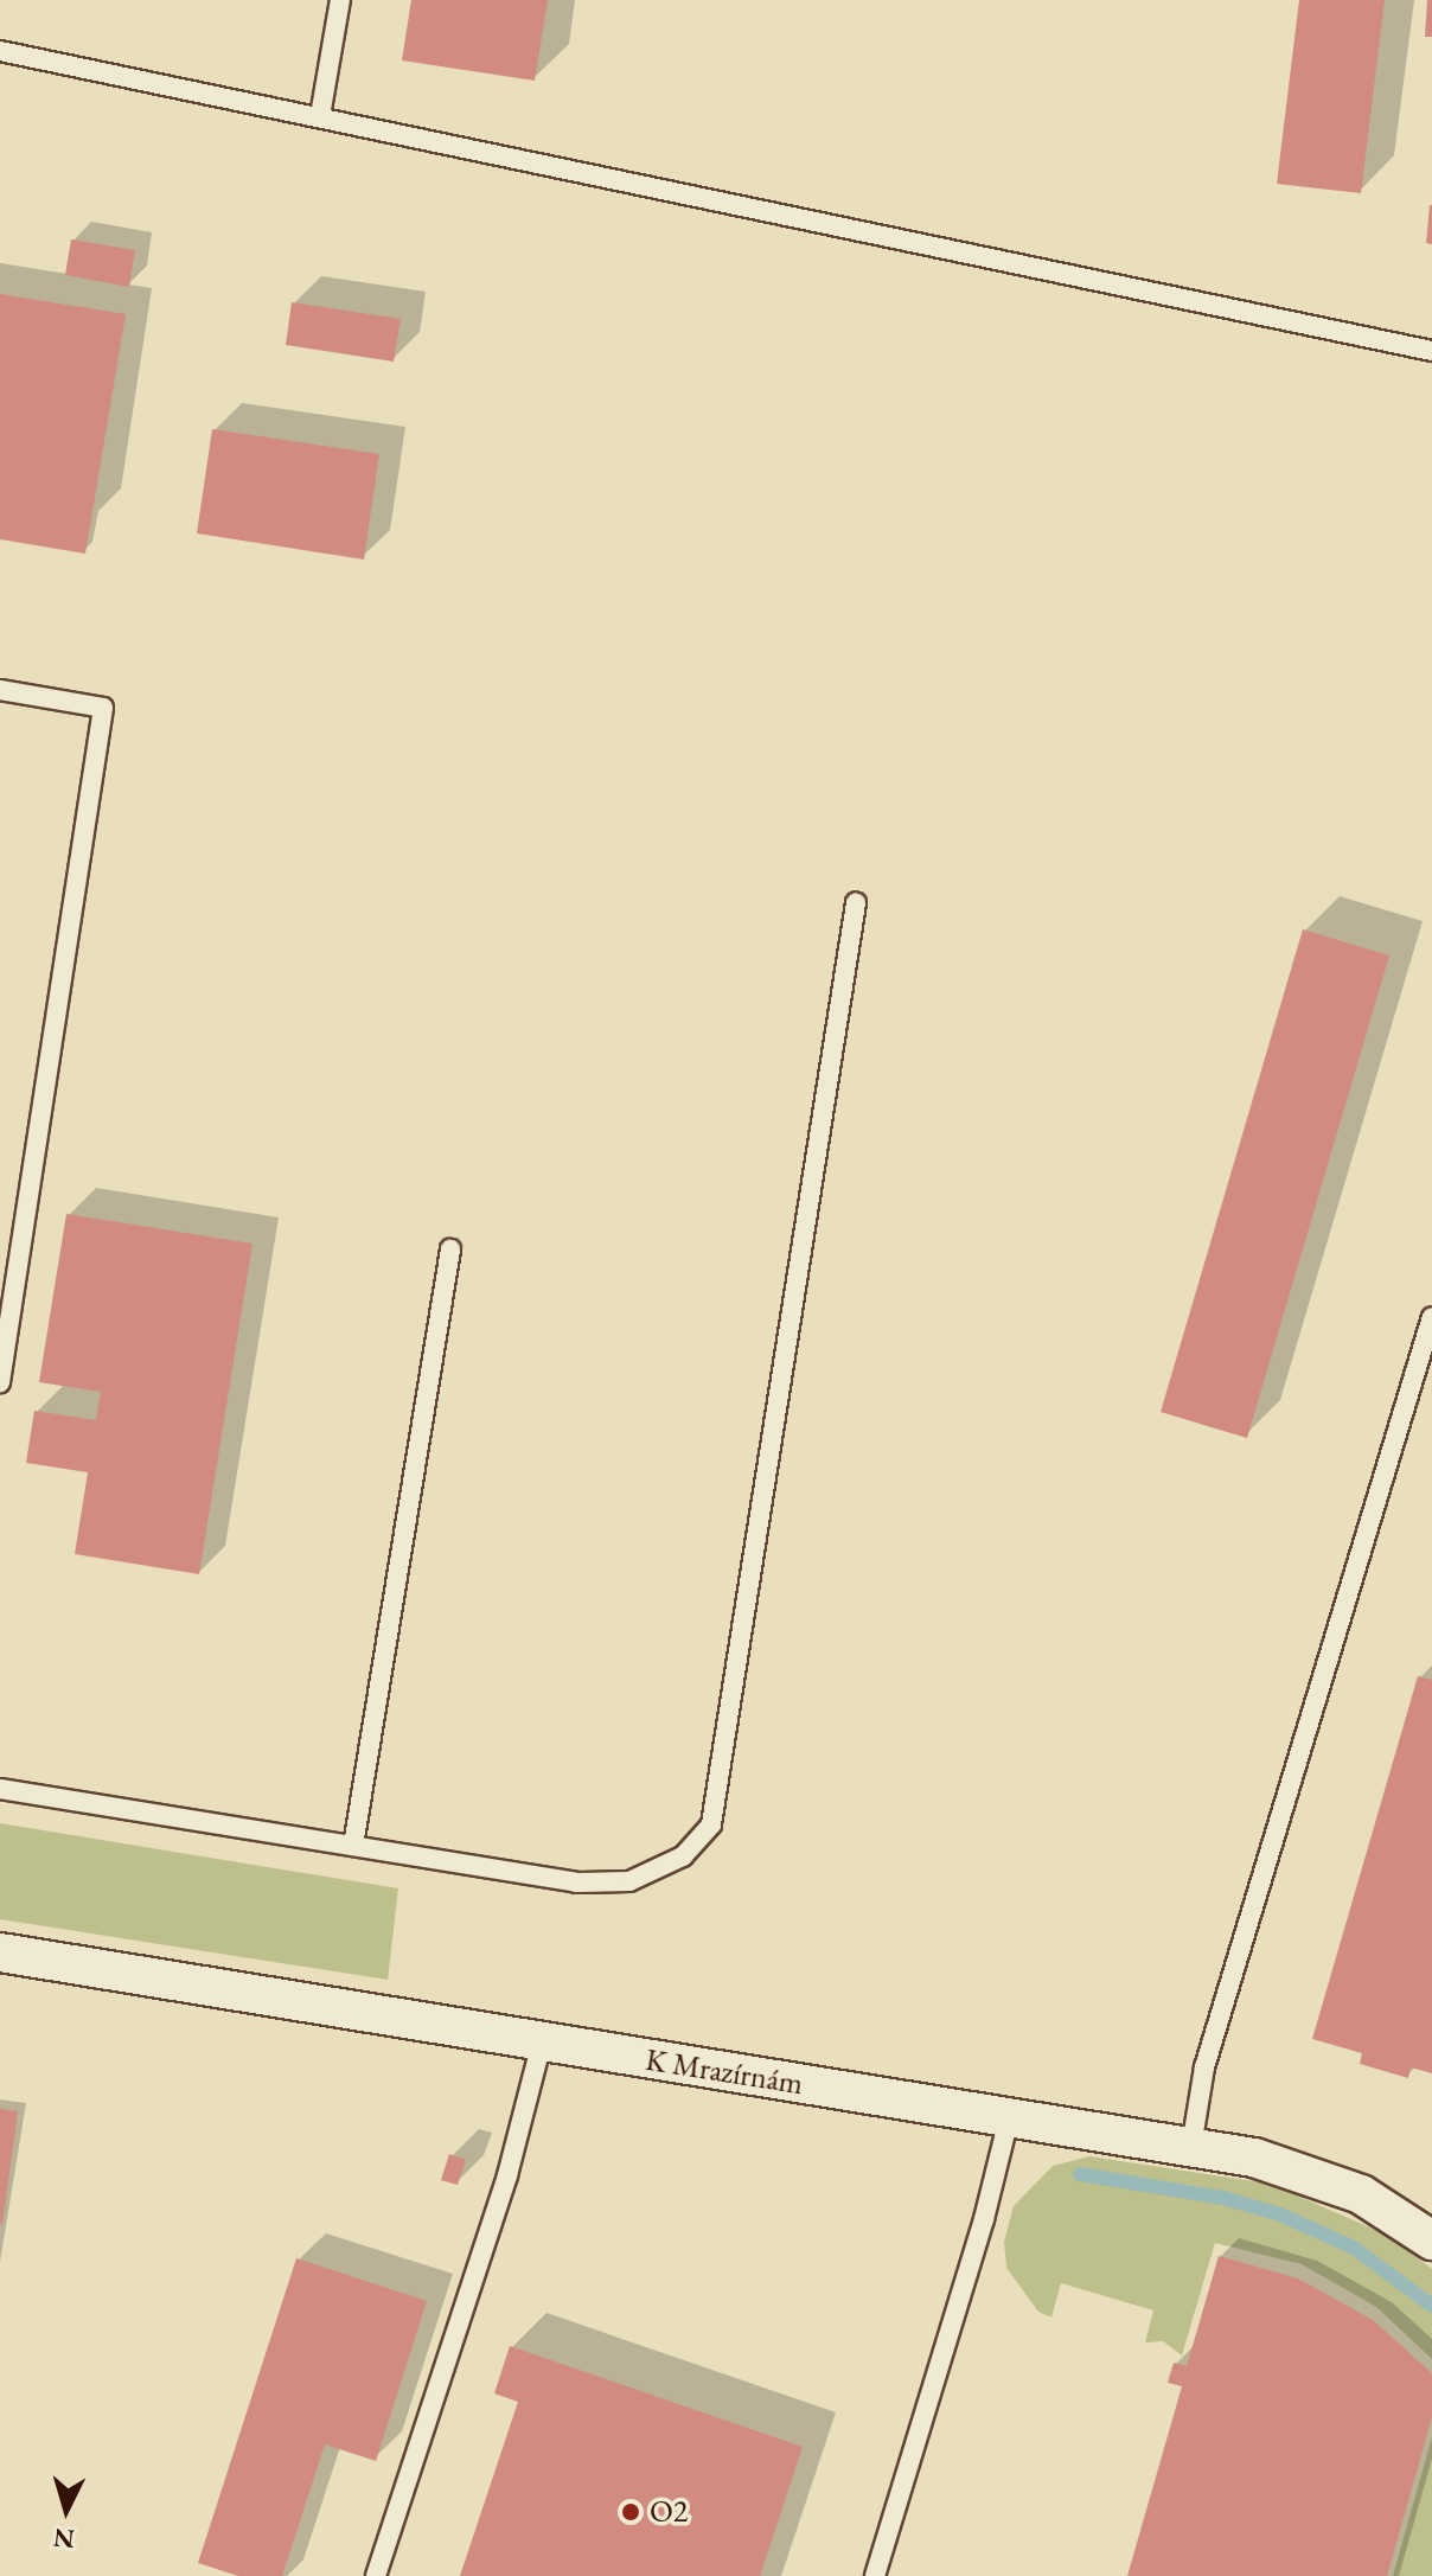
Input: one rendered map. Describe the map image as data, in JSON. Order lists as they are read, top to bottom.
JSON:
{
  "streets": {
    "street": ["K Mrazírnám"]
  },
  "places": ["O2"],
  "north": "bottom"
}
